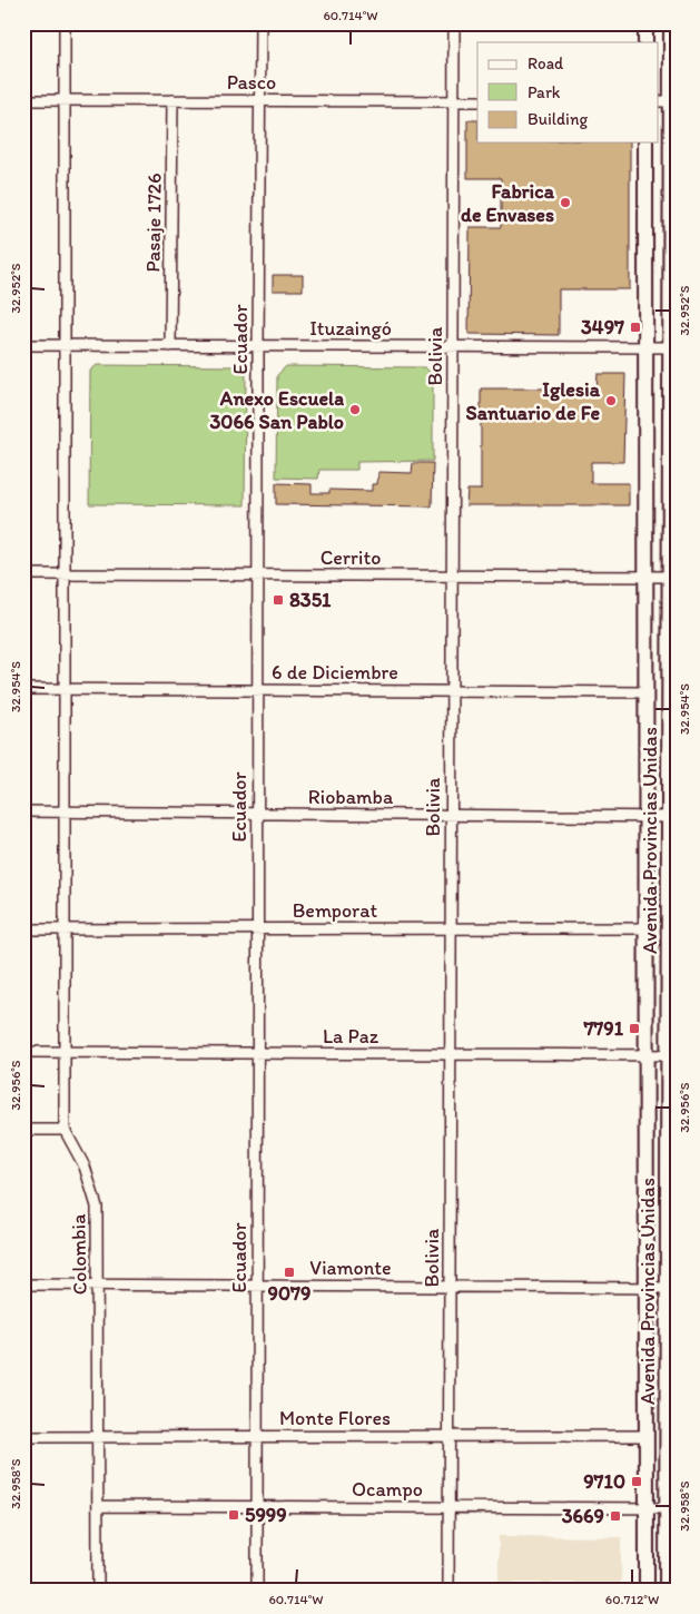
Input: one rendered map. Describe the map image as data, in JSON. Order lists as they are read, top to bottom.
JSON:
{
  "streets": {
    "main road": ["Avenida Provincias Unidas"],
    "street": [
      "Pasco",
      "Pasaje 1726",
      "Ituzaingó",
      "Ecuador",
      "Bolivia",
      "Cerrito",
      "6 de Diciembre",
      "Riobamba",
      "Bemporat",
      "La Paz",
      "Colombia",
      "Viamonte",
      "Monte Flores",
      "Ocampo"
    ]
  },
  "crossings": [
    ["Pasco", "Pasaje 1726"],
    ["Pasco", "Ecuador"],
    ["Pasco", "Bolivia"],
    ["Pasco", "Colombia"],
    ["Pasaje 1726", "Ituzaingó"],
    ["Ituzaingó", "Ecuador"],
    ["Ituzaingó", "Bolivia"],
    ["Ituzaingó", "Avenida Provincias Unidas"],
    ["Ituzaingó", "Colombia"],
    ["Ecuador", "Cerrito"],
    ["Ecuador", "6 de Diciembre"],
    ["Ecuador", "Riobamba"],
    ["Ecuador", "Bemporat"],
    ["Ecuador", "La Paz"],
    ["Ecuador", "Viamonte"],
    ["Ecuador", "Monte Flores"],
    ["Ecuador", "Ocampo"],
    ["Bolivia", "Cerrito"],
    ["Bolivia", "6 de Diciembre"],
    ["Bolivia", "Riobamba"],
    ["Bolivia", "Bemporat"],
    ["Bolivia", "La Paz"],
    ["Bolivia", "Viamonte"],
    ["Bolivia", "Monte Flores"],
    ["Bolivia", "Ocampo"],
    ["Cerrito", "Avenida Provincias Unidas"],
    ["Cerrito", "Colombia"],
    ["6 de Diciembre", "Avenida Provincias Unidas"],
    ["6 de Diciembre", "Colombia"],
    ["Riobamba", "Avenida Provincias Unidas"],
    ["Riobamba", "Colombia"],
    ["Avenida Provincias Unidas", "Bemporat"],
    ["Avenida Provincias Unidas", "La Paz"],
    ["Avenida Provincias Unidas", "Viamonte"],
    ["Avenida Provincias Unidas", "Monte Flores"],
    ["Avenida Provincias Unidas", "Ocampo"],
    ["Bemporat", "Colombia"],
    ["La Paz", "Colombia"],
    ["Colombia", "Viamonte"],
    ["Colombia", "Monte Flores"],
    ["Colombia", "Ocampo"]
  ],
  "places": {
    "other": ["Fabrica de Envases", "Iglesia Santuario de Fe", "Anexo Escuela 3066 San Pablo"],
    "transit": [
      "3497",
      "8351",
      "7791",
      "9079",
      "9710",
      "5999",
      "3669"
    ]
  },
  "legend": ["Road", "Park", "Building"],
  "coordinates": [
    "60.714°W",
    "32.952°S",
    "32.954°S",
    "32.956°S",
    "32.958°S",
    "60.712°W"
  ]
}
